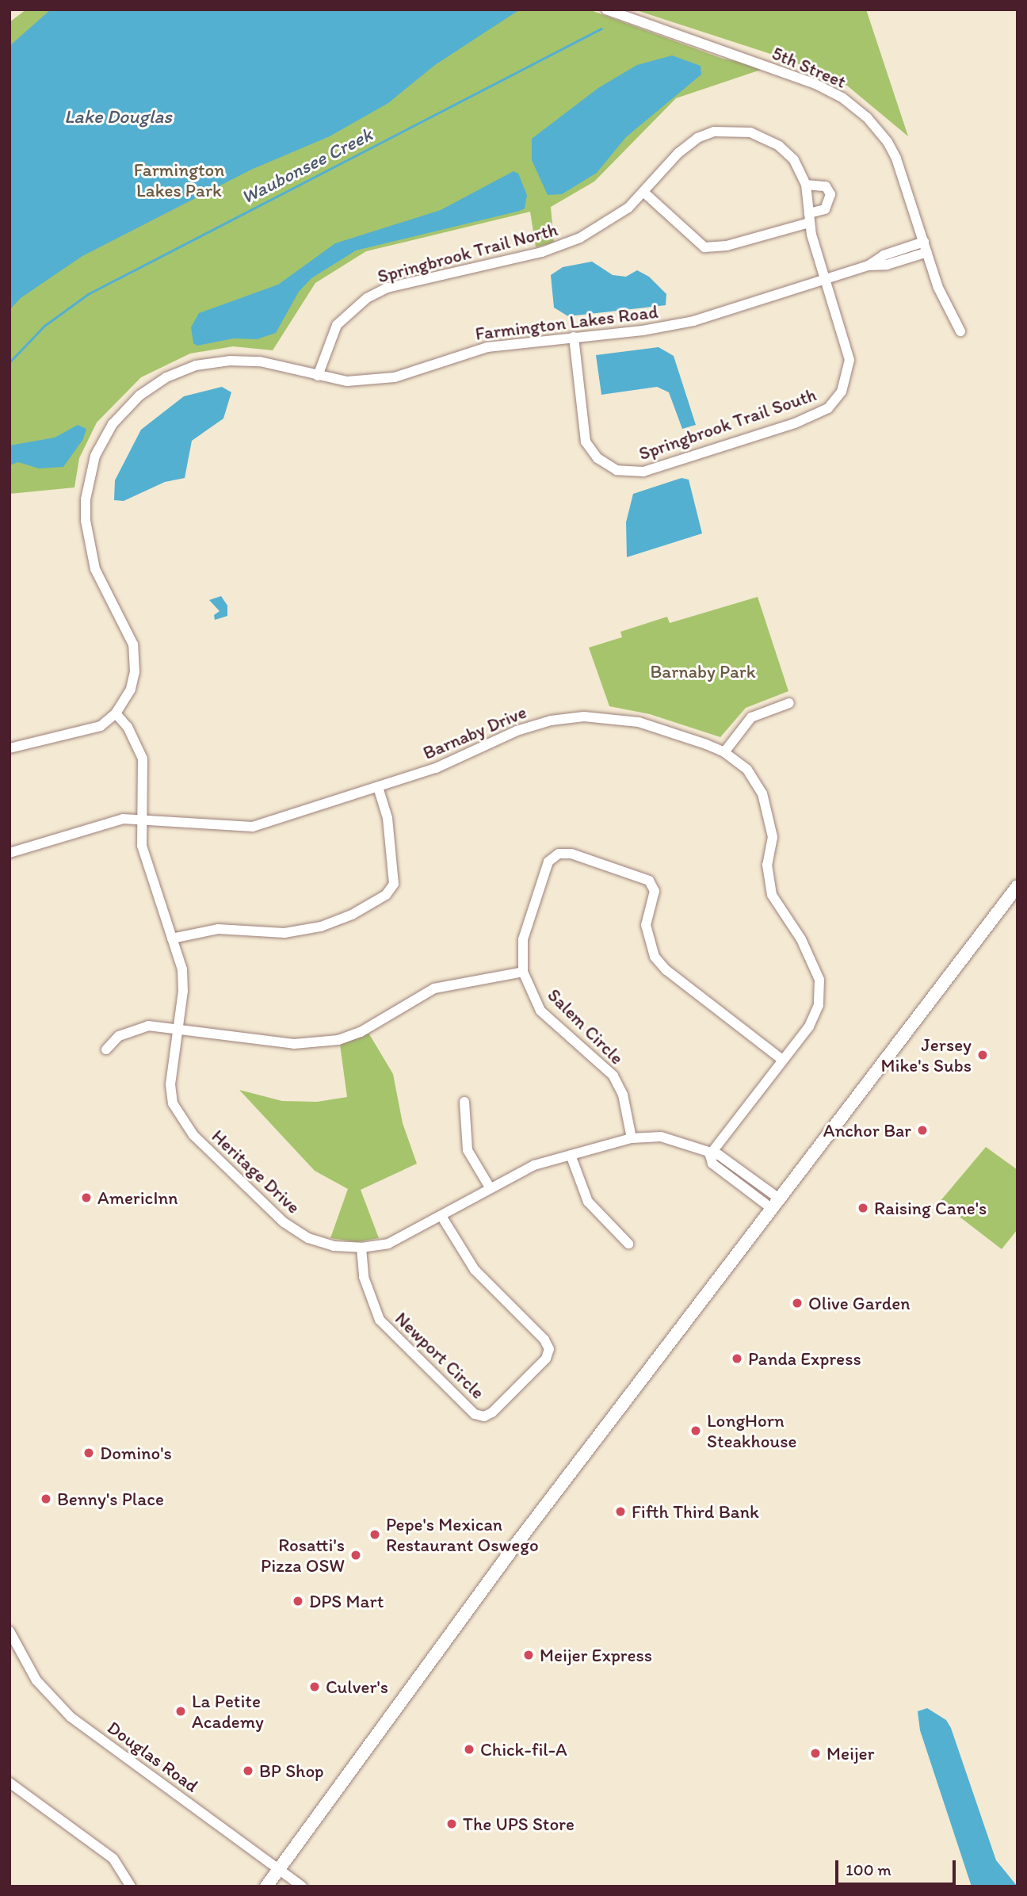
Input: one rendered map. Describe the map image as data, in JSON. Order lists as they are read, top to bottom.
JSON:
{
  "streets": {
    "street": [
      "5th Street",
      "Springbrook Trail North",
      "Farmington Lakes Road",
      "Springbrook Trail South",
      "Barnaby Drive",
      "Salem Circle",
      "Heritage Drive",
      "Newport Circle",
      "Douglas Road"
    ]
  },
  "crossings": [
    ["5th Street", "Farmington Lakes Road"],
    ["Springbrook Trail North", "Farmington Lakes Road"],
    ["Springbrook Trail North", "Springbrook Trail South"],
    ["Farmington Lakes Road", "Springbrook Trail South"],
    ["Farmington Lakes Road", "Heritage Drive"],
    ["Barnaby Drive", "Salem Circle"],
    ["Barnaby Drive", "Heritage Drive"],
    ["Salem Circle", "Heritage Drive"],
    ["Heritage Drive", "Newport Circle"]
  ],
  "water": ["Lake Douglas", "Waubonsee Creek"],
  "parks": ["Farmington Lakes Park", "Barnaby Park"],
  "places": [
    "Jersey Mike's Subs",
    "Anchor Bar",
    "AmericInn",
    "Raising Cane's",
    "Olive Garden",
    "Panda Express",
    "LongHorn Steakhouse",
    "Domino's",
    "Benny's Place",
    "Fifth Third Bank",
    "Pepe's Mexican Restaurant Oswego",
    "Rosatti's Pizza OSW",
    "DPS Mart",
    "Meijer Express",
    "Culver's",
    "La Petite Academy",
    "Chick-fil-A",
    "Meijer",
    "BP Shop",
    "The UPS Store"
  ],
  "scale_bar": "100 m"
}
